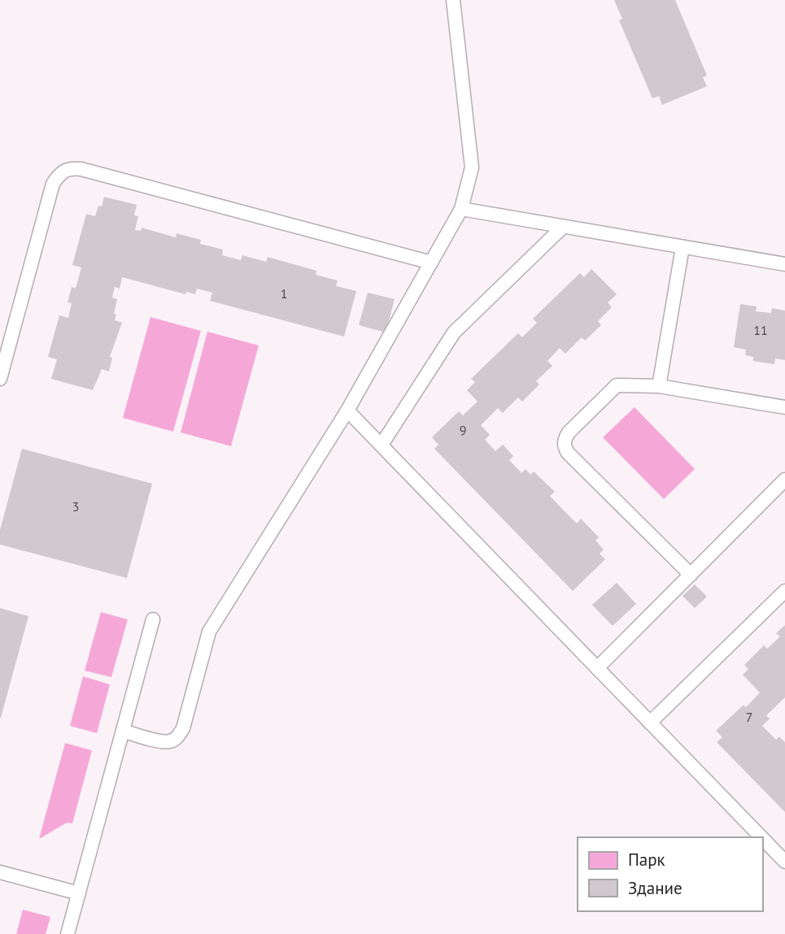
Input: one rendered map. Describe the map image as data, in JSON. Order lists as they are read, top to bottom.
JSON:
{
  "house_numbers": [
    "1",
    "11",
    "9",
    "3",
    "7"
  ],
  "legend": ["Парк", "Здание"]
}
